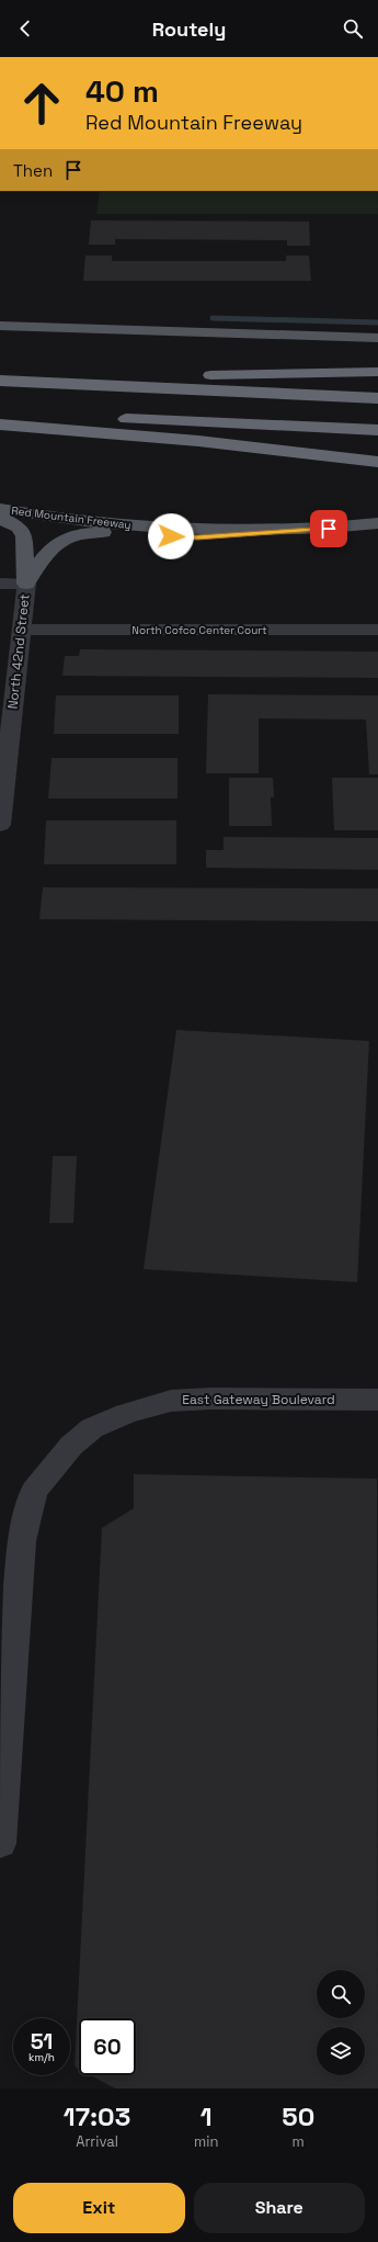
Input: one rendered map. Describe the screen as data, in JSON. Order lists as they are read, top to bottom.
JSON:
{
  "streets": {
    "main road": ["Red Mountain Freeway"],
    "street": ["North Cofco Center Court", "North 42nd Street", "East Gateway Boulevard"]
  },
  "crossings": [
    ["North Cofco Center Court", "North 42nd Street"]
  ],
  "page": {
    "header": "Routely",
    "turn": ["40 m", "Red Mountain Freeway"],
    "then": "Then",
    "speed": "51 km/h",
    "limit": "60",
    "eta": [
      "17:03",
      "Arrival",
      "1",
      "min",
      "50",
      "m"
    ],
    "buttons": ["Exit", "Share"]
  }
}
